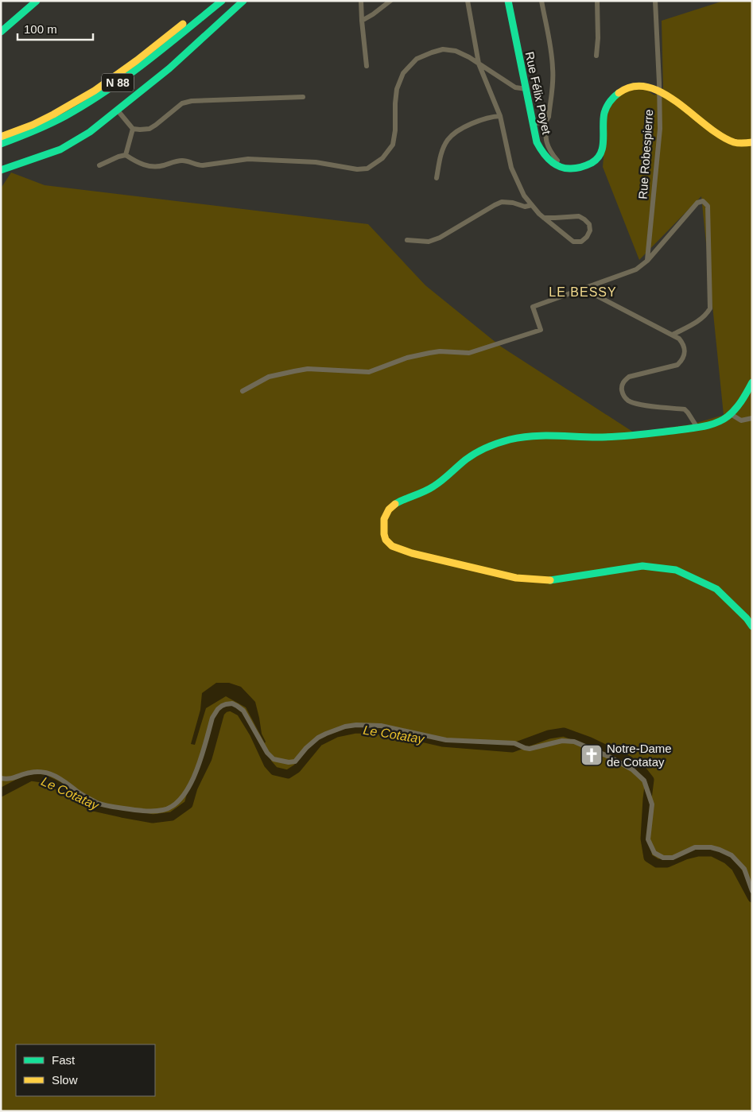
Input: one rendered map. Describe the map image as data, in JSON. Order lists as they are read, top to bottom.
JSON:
{
  "streets": {
    "main road": ["N 88", "Rue Félix Poyet"],
    "street": ["Rue Robespierre"]
  },
  "crossings": [
    ["Rue Félix Poyet", "Rue Robespierre"]
  ],
  "districts": ["LE BESSY"],
  "water": ["Le Cotatay"],
  "places": {
    "church": ["Notre-Dame de Cotatay"]
  },
  "legend": ["Fast", "Slow"],
  "scale_bar": "100 m"
}
